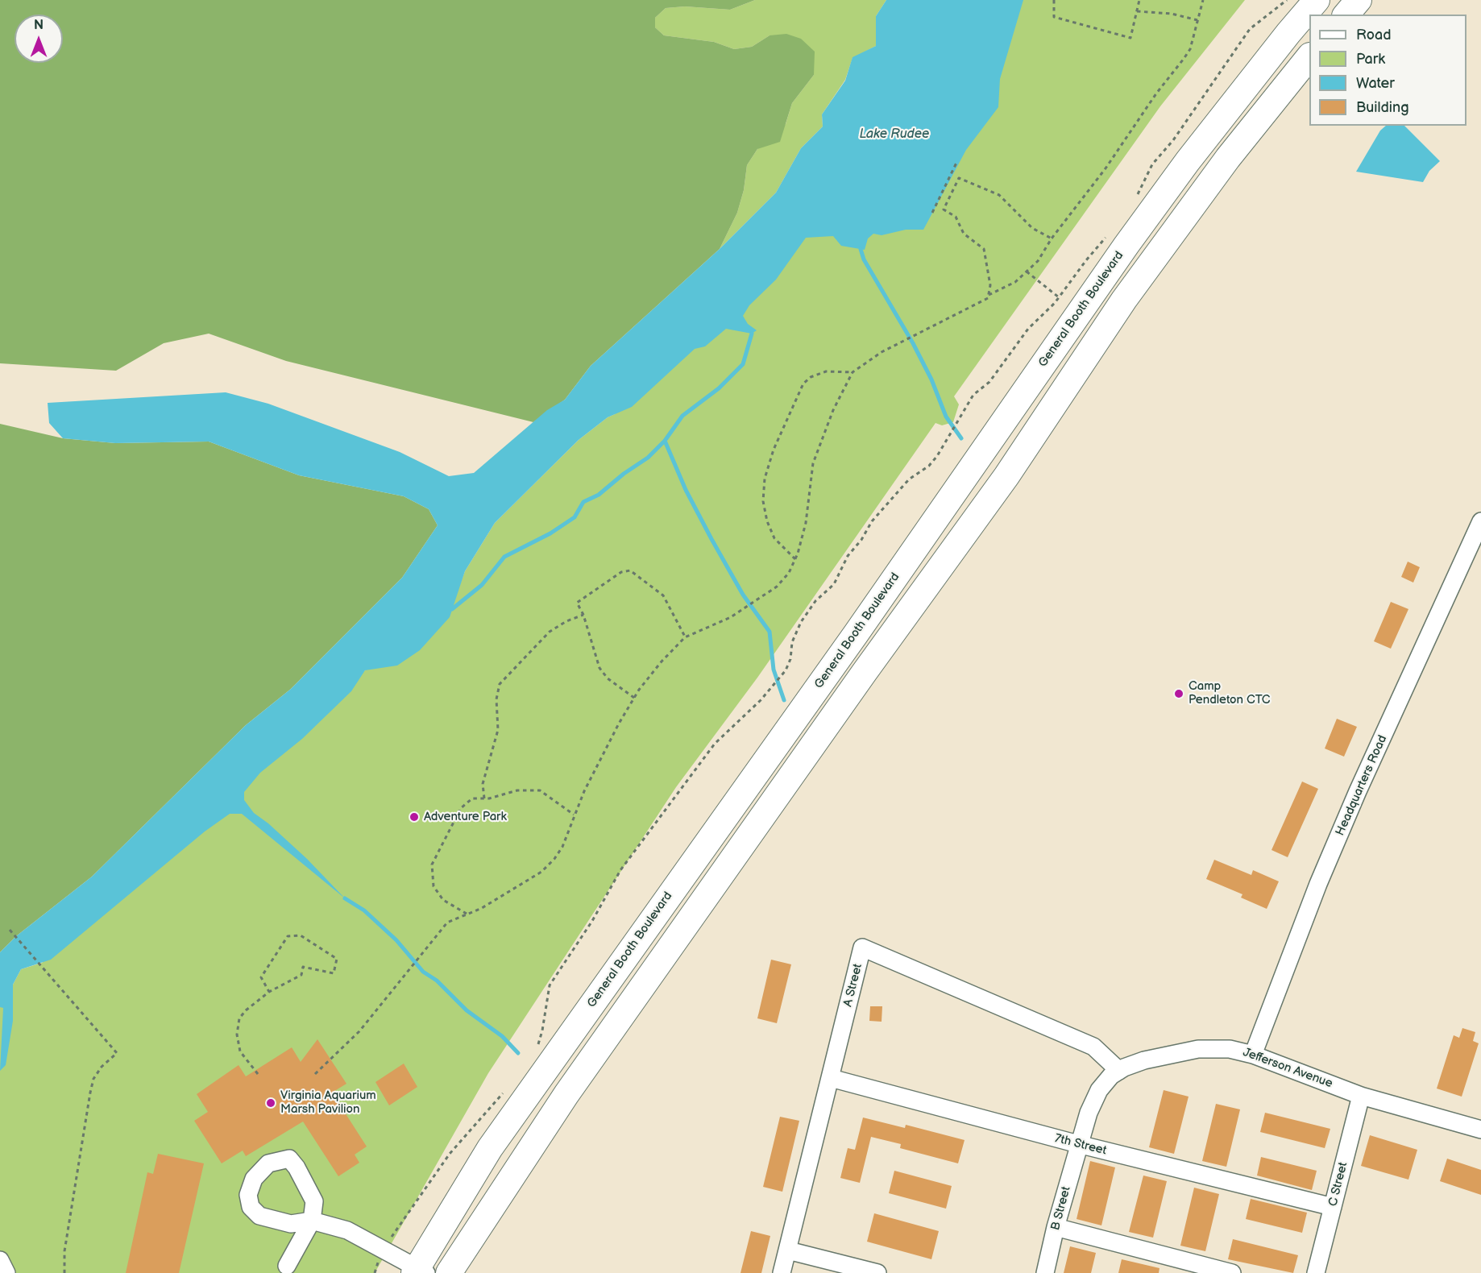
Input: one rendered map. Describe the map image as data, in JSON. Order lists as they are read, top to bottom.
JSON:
{
  "streets": {
    "highway": ["General Booth Boulevard"],
    "street": [
      "Headquarters Road",
      "A Street",
      "Jefferson Avenue",
      "7th Street",
      "C Street",
      "B Street"
    ]
  },
  "crossings": [
    ["Headquarters Road", "Jefferson Avenue"],
    ["A Street", "Jefferson Avenue"],
    ["A Street", "7th Street"],
    ["Jefferson Avenue", "7th Street"],
    ["Jefferson Avenue", "C Street"],
    ["Jefferson Avenue", "B Street"],
    ["7th Street", "C Street"],
    ["7th Street", "B Street"]
  ],
  "water": ["Lake Rudee"],
  "places": ["Camp Pendleton CTC", "Adventure Park", "Virginia Aquarium Marsh Pavilion"],
  "legend": [
    "Road",
    "Park",
    "Water",
    "Building"
  ],
  "north": "top"
}
